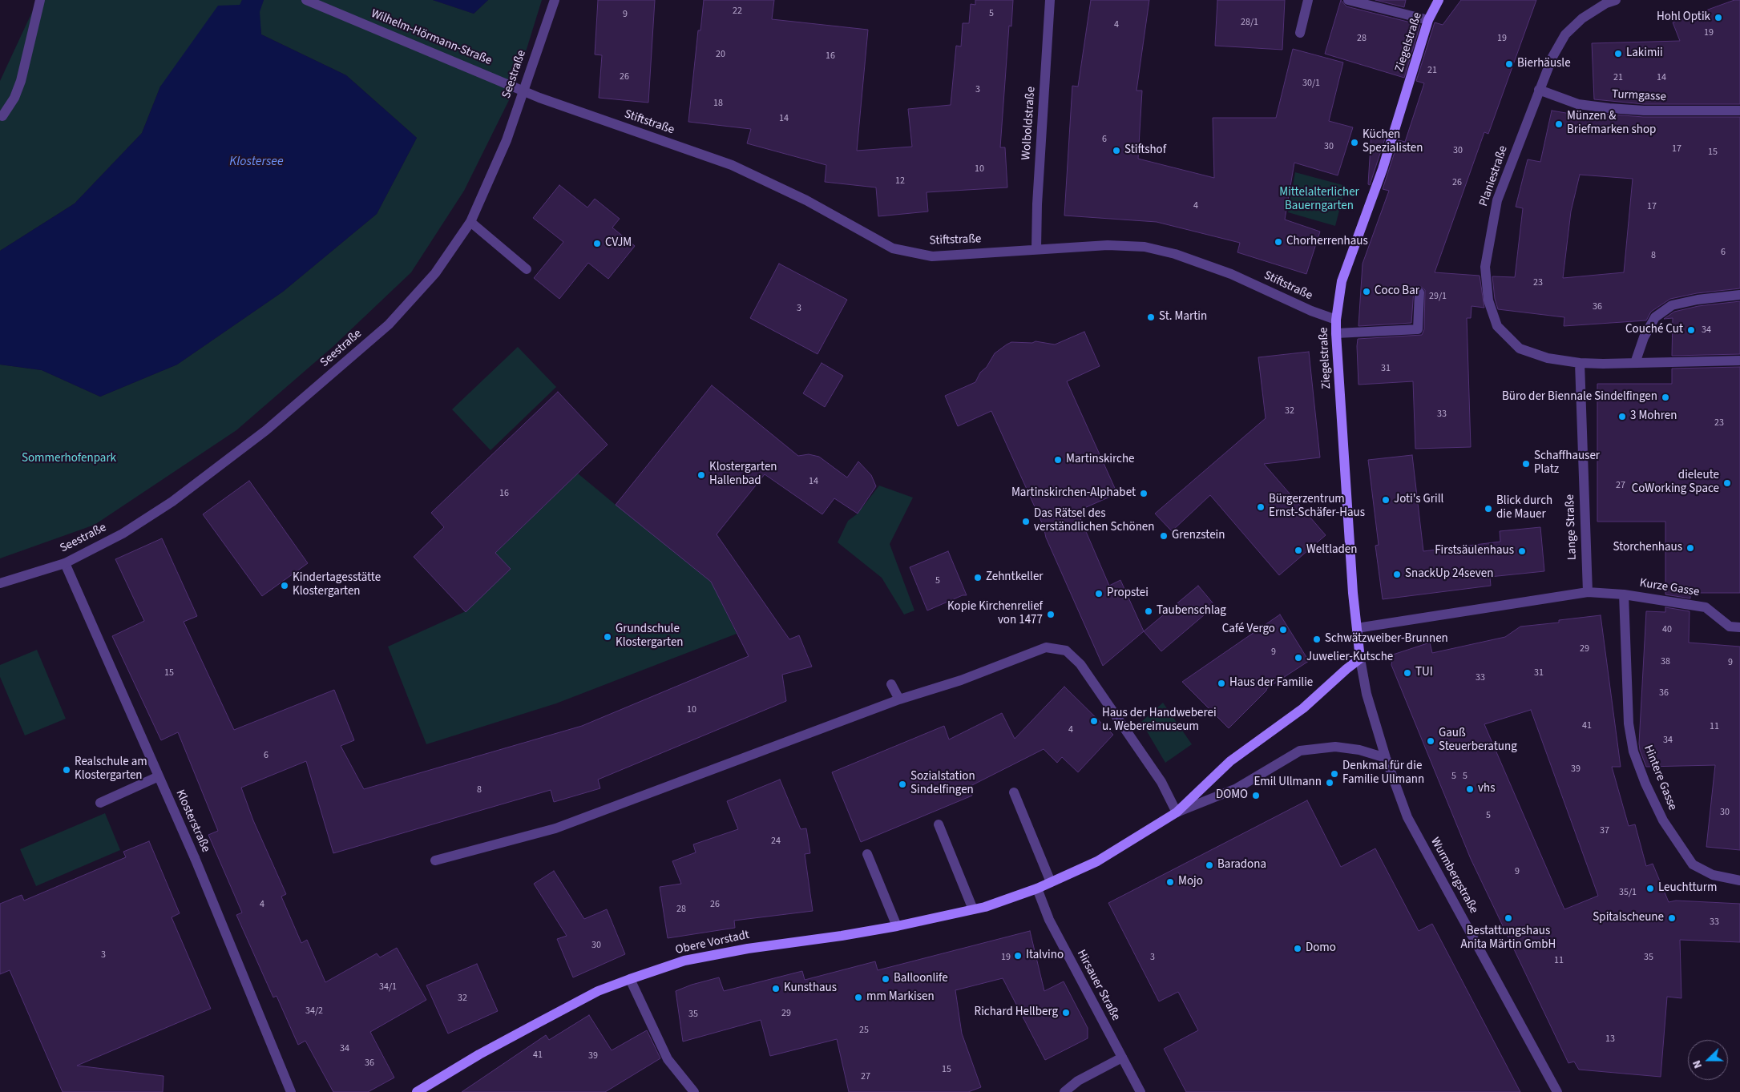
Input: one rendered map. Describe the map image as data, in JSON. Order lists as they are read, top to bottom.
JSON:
{
  "streets": {
    "main road": ["Ziegelstraße", "Obere Vorstadt"],
    "street": [
      "Wilhelm-Hörmann-Straße",
      "Seestraße",
      "Turmgasse",
      "Stiftstraße",
      "Wolboldstraße",
      "Planiestraße",
      "Lange Straße",
      "Kurze Gasse",
      "Hintere Gasse",
      "Klosterstraße",
      "Wurmbergstraße",
      "Hirsauer Straße"
    ]
  },
  "crossings": [
    ["Wilhelm-Hörmann-Straße", "Seestraße"],
    ["Wilhelm-Hörmann-Straße", "Stiftstraße"],
    ["Ziegelstraße", "Stiftstraße"],
    ["Ziegelstraße", "Wurmbergstraße"],
    ["Ziegelstraße", "Obere Vorstadt"],
    ["Seestraße", "Stiftstraße"],
    ["Seestraße", "Klosterstraße"],
    ["Turmgasse", "Planiestraße"],
    ["Stiftstraße", "Wolboldstraße"],
    ["Planiestraße", "Lange Straße"],
    ["Lange Straße", "Kurze Gasse"],
    ["Kurze Gasse", "Hintere Gasse"],
    ["Wurmbergstraße", "Obere Vorstadt"],
    ["Obere Vorstadt", "Hirsauer Straße"]
  ],
  "water": ["Klostersee"],
  "parks": ["Mittelalterlicher Bauerngarten", "Sommerhofenpark"],
  "places": [
    "Hohl Optik",
    "Lakimii",
    "Bierhäusle",
    "Münzen & Briefmarken shop",
    "Küchen Spezialisten",
    "Stiftshof",
    "Chorherrenhaus",
    "CVJM",
    "Coco Bar",
    "St. Martin",
    "Couché Cut",
    "Büro der Biennale Sindelfingen",
    "3 Mohren",
    "Martinskirche",
    "Schaffhauser Platz",
    "Klostergarten Hallenbad",
    "dieleute CoWorking Space",
    "Martinskirchen-Alphabet",
    "Joti's Grill",
    "Bürgerzentrum Ernst-Schäfer-Haus",
    "Blick durch die Mauer",
    "Das Rätsel des verständlichen Schönen",
    "Grenzstein",
    "Storchenhaus",
    "Weltladen",
    "Firstsäulenhaus",
    "SnackUp 24seven",
    "Zehntkeller",
    "Kindertagesstätte Klostergarten",
    "Propstei",
    "Taubenschlag",
    "Kopie Kirchenrelief von 1477",
    "Café Vergo",
    "Grundschule Klostergarten",
    "Schwätzweiber-Brunnen",
    "Juwelier-Kutsche",
    "TUI",
    "Haus der Familie",
    "Haus der Handweberei u. Webereimuseum",
    "Gauß Steuerberatung",
    "Realschule am Klostergarten",
    "Denkmal für die Familie Ullmann",
    "Emil Ullmann",
    "Sozialstation Sindelfingen",
    "vhs",
    "DOMO",
    "Baradona",
    "Mojo",
    "Leuchtturm",
    "Bestattungshaus Anita Märtin GmbH",
    "Spitalscheune",
    "Domo",
    "Italvino",
    "Balloonlife",
    "Kunsthaus",
    "mm Markisen",
    "Richard Hellberg"
  ],
  "house_numbers": [
    "22",
    "5",
    "9",
    "28/1",
    "4",
    "19",
    "28",
    "19",
    "20",
    "16",
    "21",
    "26",
    "21",
    "14",
    "30/1",
    "3",
    "18",
    "14",
    "6",
    "30",
    "17",
    "30",
    "15",
    "10",
    "12",
    "26",
    "4",
    "17",
    "6",
    "8",
    "23",
    "29/1",
    "36",
    "3",
    "34",
    "31",
    "32",
    "33",
    "23",
    "14",
    "27",
    "16",
    "5",
    "40",
    "29",
    "9",
    "38",
    "9",
    "15",
    "31",
    "33",
    "36",
    "10",
    "41",
    "11",
    "4",
    "34",
    "6",
    "39",
    "5",
    "5",
    "8",
    "30",
    "5",
    "37",
    "24",
    "9",
    "35/1",
    "4",
    "26",
    "28",
    "33",
    "30",
    "3",
    "19",
    "3",
    "35",
    "11",
    "34/1",
    "32",
    "34/2",
    "29",
    "35",
    "25",
    "13",
    "34",
    "41",
    "39",
    "36",
    "15",
    "27"
  ],
  "north": "left"
}
